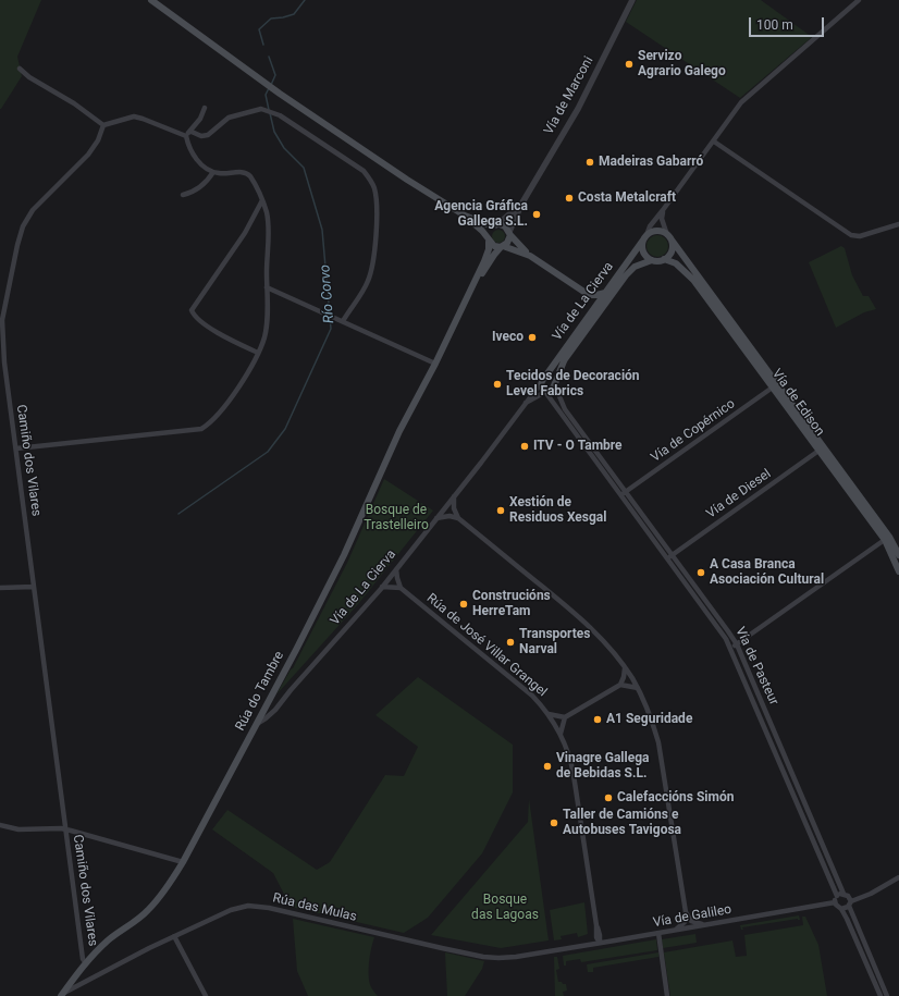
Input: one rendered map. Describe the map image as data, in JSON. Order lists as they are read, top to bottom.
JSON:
{
  "streets": {
    "main road": ["Vía de La Cierva", "Vía de Edison", "Rúa do Tambre"],
    "street": [
      "Vía de Marconi",
      "Vía de Copérnico",
      "Camiño dos Vilares",
      "Vía de Diesel",
      "Rúa de José Villar Grangel",
      "Vía de Pasteur",
      "Rúa das Mulas",
      "Vía de Galileo"
    ]
  },
  "crossings": [
    ["Vía de La Cierva", "Vía de Edison"],
    ["Vía de La Cierva", "Rúa de José Villar Grangel"],
    ["Vía de La Cierva", "Vía de Pasteur"],
    ["Vía de La Cierva", "Rúa do Tambre"],
    ["Vía de Edison", "Vía de Copérnico"],
    ["Vía de Edison", "Vía de Diesel"],
    ["Vía de Copérnico", "Vía de Pasteur"],
    ["Camiño dos Vilares", "Rúa do Tambre"],
    ["Vía de Diesel", "Vía de Pasteur"],
    ["Rúa de José Villar Grangel", "Vía de Galileo"],
    ["Vía de Pasteur", "Vía de Galileo"],
    ["Rúa do Tambre", "Rúa das Mulas"],
    ["Rúa das Mulas", "Vía de Galileo"]
  ],
  "water": ["Río Corvo"],
  "parks": ["Bosque de Trastelleiro", "Bosque das Lagoas"],
  "places": [
    "Servizo Agrario Galego",
    "Madeiras Gabarró",
    "Costa Metalcraft",
    "Agencia Gráfica Gallega S.L.",
    "Iveco",
    "Tecidos de Decoración Level Fabrics",
    "ITV - O Tambre",
    "Xestión de Residuos Xesgal",
    "A Casa Branca Asociación Cultural",
    "Construcións HerreTam",
    "Transportes Narval",
    "A1 Seguridade",
    "Vinagre Gallega de Bebidas S.L.",
    "Calefaccións Simón",
    "Taller de Camións e Autobuses Tavigosa"
  ],
  "scale_bar": "100 m"
}
